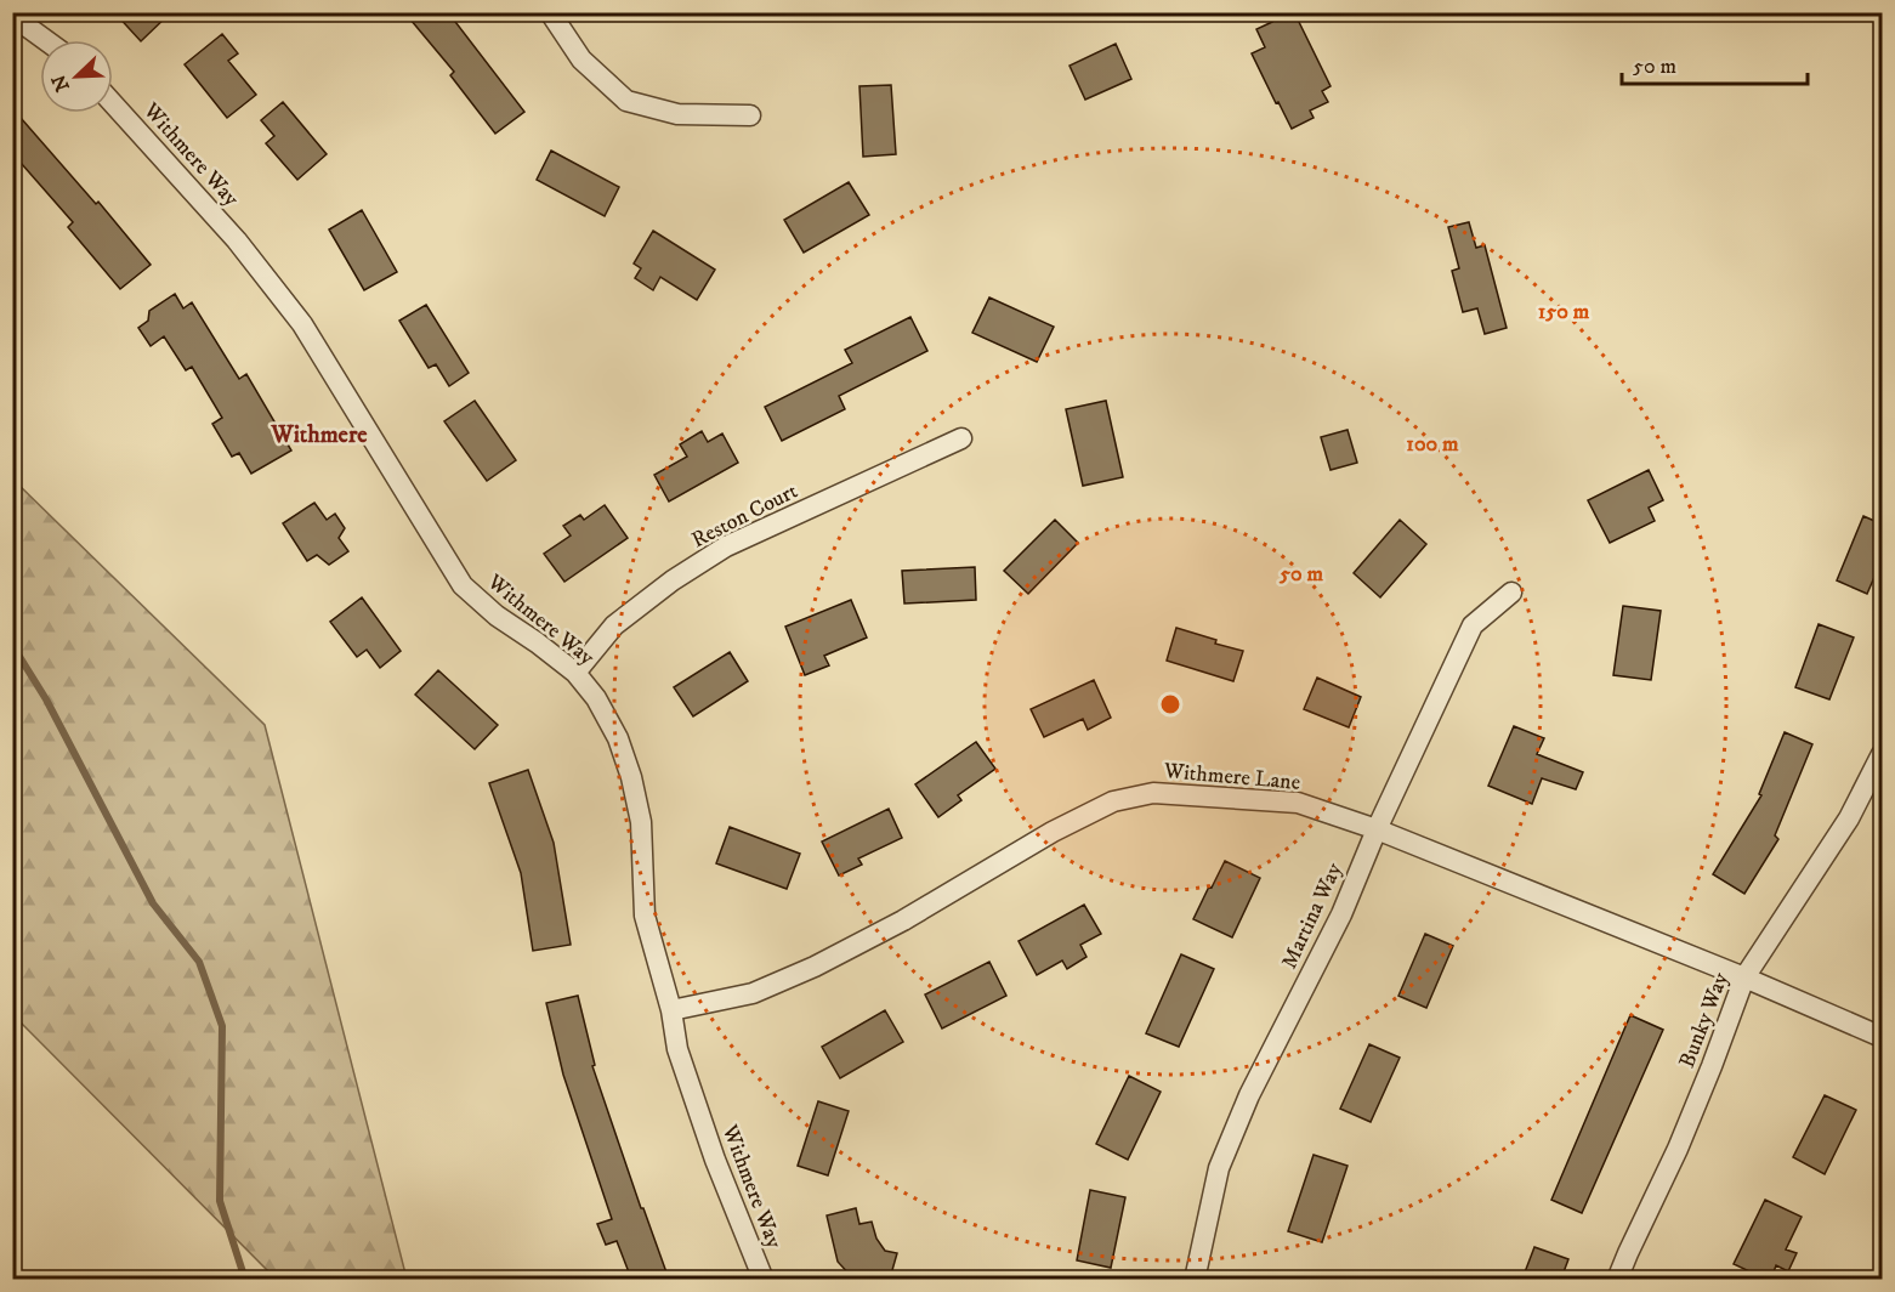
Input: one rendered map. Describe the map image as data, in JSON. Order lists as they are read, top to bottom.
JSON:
{
  "streets": {
    "street": [
      "Withmere Way",
      "Reston Court",
      "Withmere Lane",
      "Martina Way",
      "Bunky Way"
    ]
  },
  "crossings": [
    ["Withmere Way", "Reston Court"],
    ["Withmere Way", "Withmere Lane"],
    ["Withmere Lane", "Martina Way"],
    ["Withmere Lane", "Bunky Way"]
  ],
  "districts": ["Withmere"],
  "scale_bar": "50 m",
  "north": "bottom left",
  "rings": ["150 m", "100 m", "50 m"]
}
